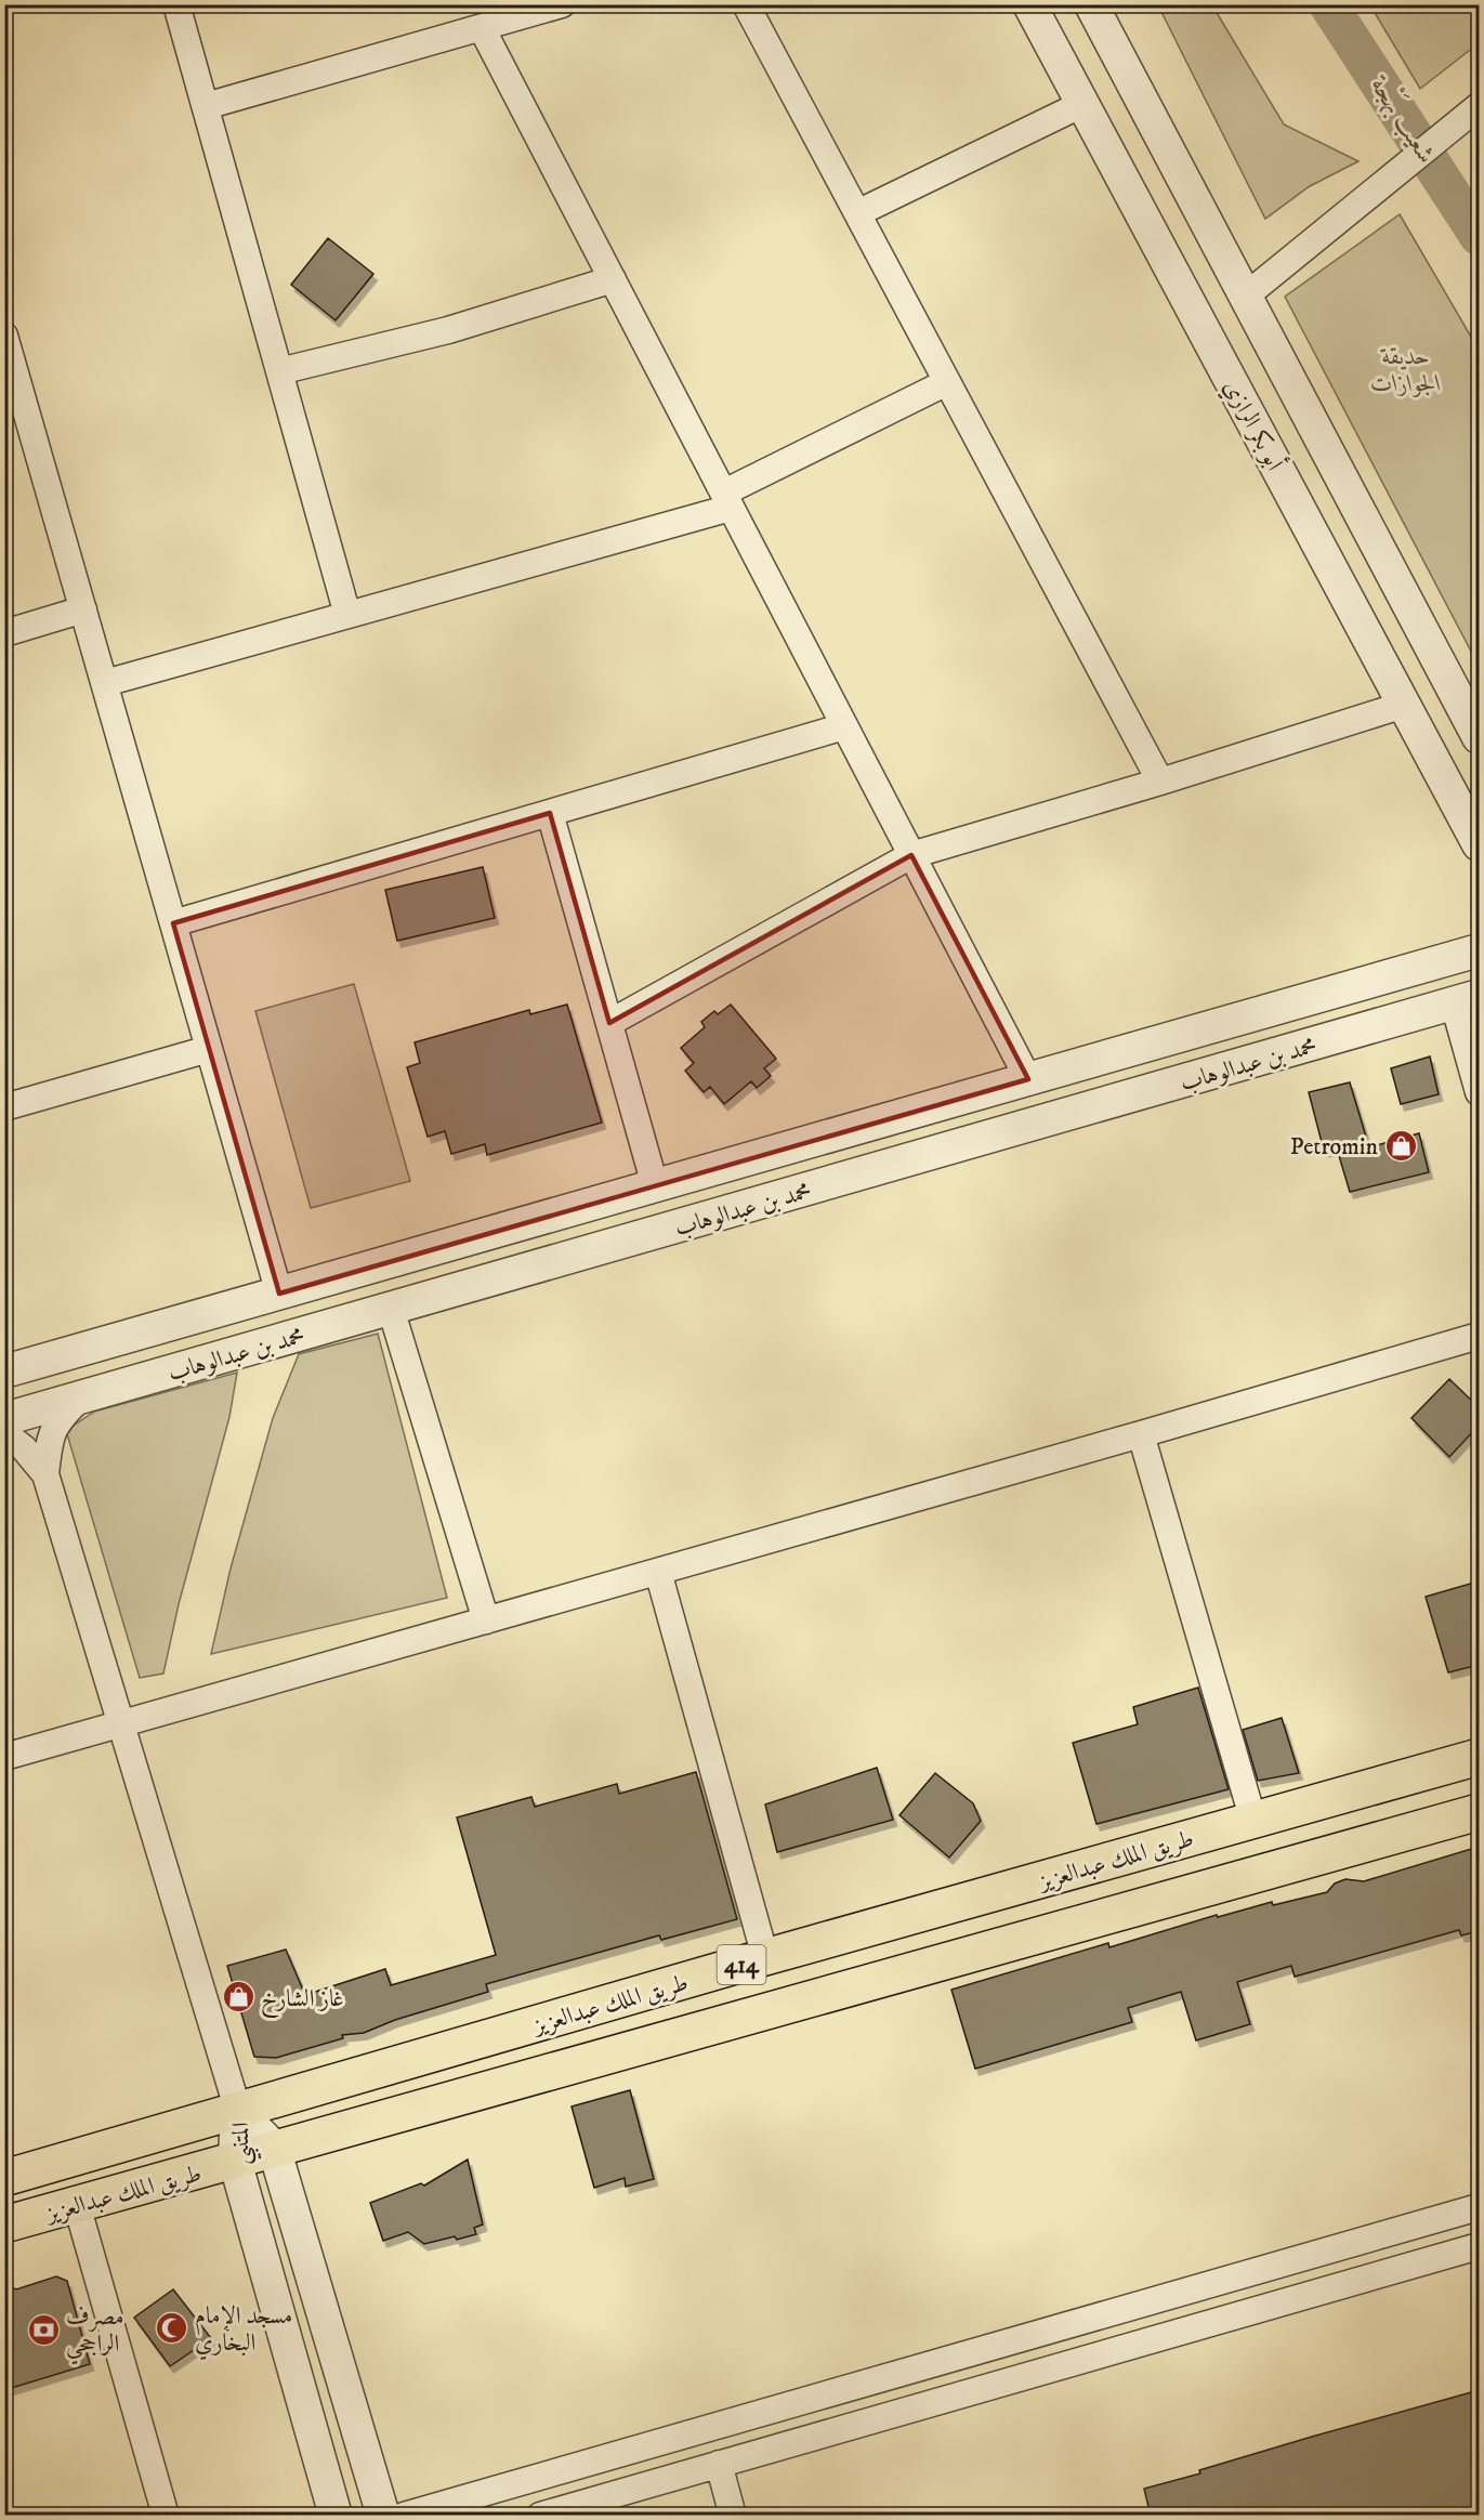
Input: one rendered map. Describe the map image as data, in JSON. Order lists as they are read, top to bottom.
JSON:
{
  "streets": {
    "highway": ["طريق الملك عبدالعزيز", "414"],
    "street": ["أبو بكر الرازي", "محمد بن عبدالوهاب", "المتنبي"]
  },
  "crossings": [
    ["طريق الملك عبدالعزيز", "المتنبي"]
  ],
  "water": ["شعيب بَهْجة"],
  "parks": ["حديقة الجوازات"],
  "places": {
    "shop": ["Petromin", "غاز الشارخ"],
    "mosque": ["مسجد الإمام البخاري"],
    "bank": ["مصرف الراجحي"]
  }
}
